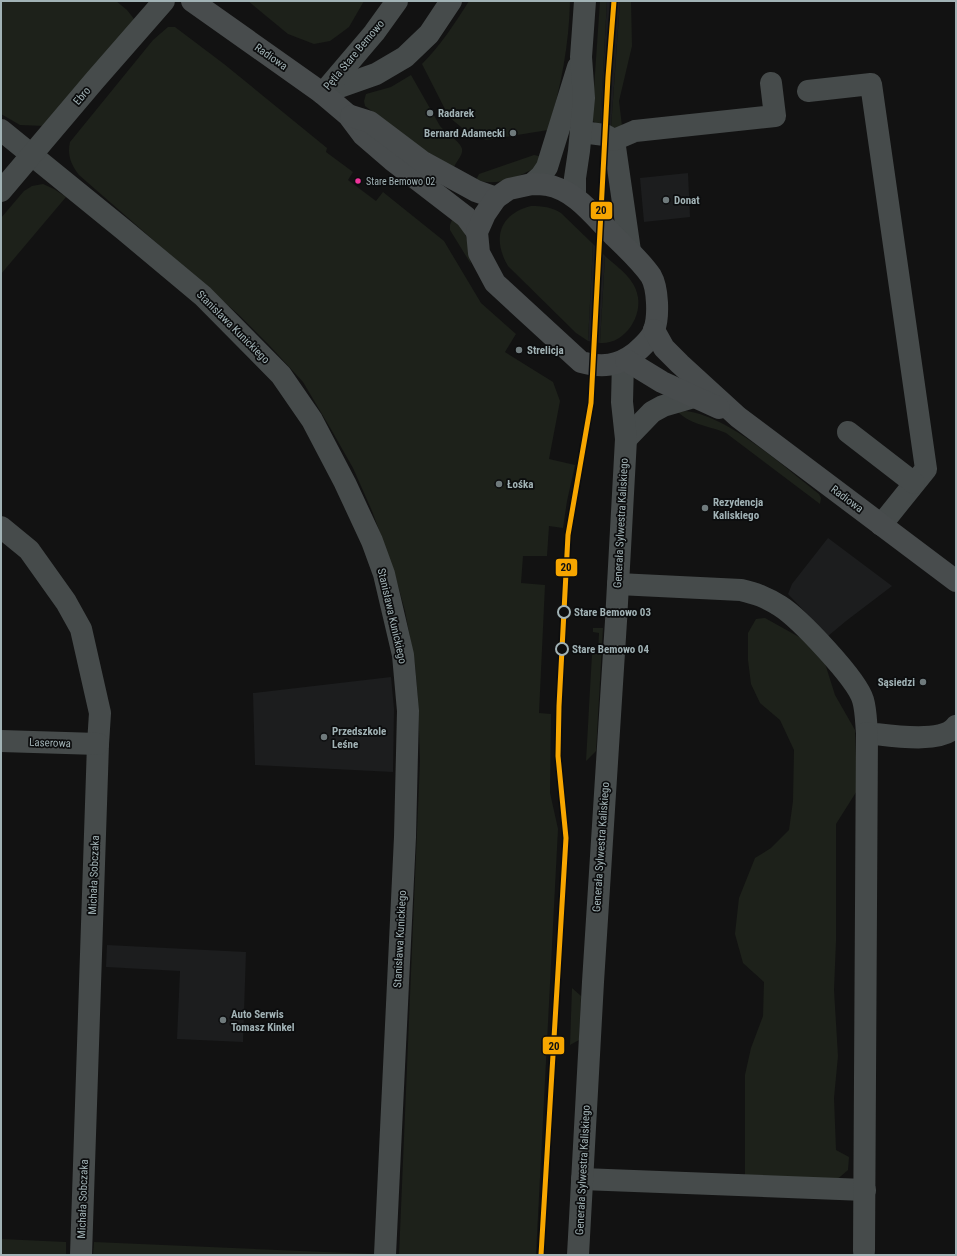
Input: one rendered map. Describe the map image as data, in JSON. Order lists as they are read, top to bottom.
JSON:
{
  "streets": {
    "main road": ["Radiowa"],
    "street": [
      "Pętla Stare Bemowo",
      "Ebro",
      "Stanisława Kunickiego",
      "Generała Sylwestra Kaliskiego",
      "Laserowa",
      "Michała Sobczaka"
    ]
  },
  "crossings": [
    ["Pętla Stare Bemowo", "Radiowa"],
    ["Radiowa", "Generała Sylwestra Kaliskiego"],
    ["Ebro", "Stanisława Kunickiego"],
    ["Laserowa", "Michała Sobczaka"]
  ],
  "places": [
    "Radarek",
    "Bernard Adamecki",
    "Stare Bemowo 02",
    "Donat",
    "Strelicja",
    "Łośka",
    "Rezydencja Kaliskiego",
    "Stare Bemowo 03",
    "Stare Bemowo 04",
    "Sąsiedzi",
    "Przedszkole Leśne",
    "Auto Serwis Tomasz Kinkel"
  ],
  "lines": ["transit line 20"]
}
